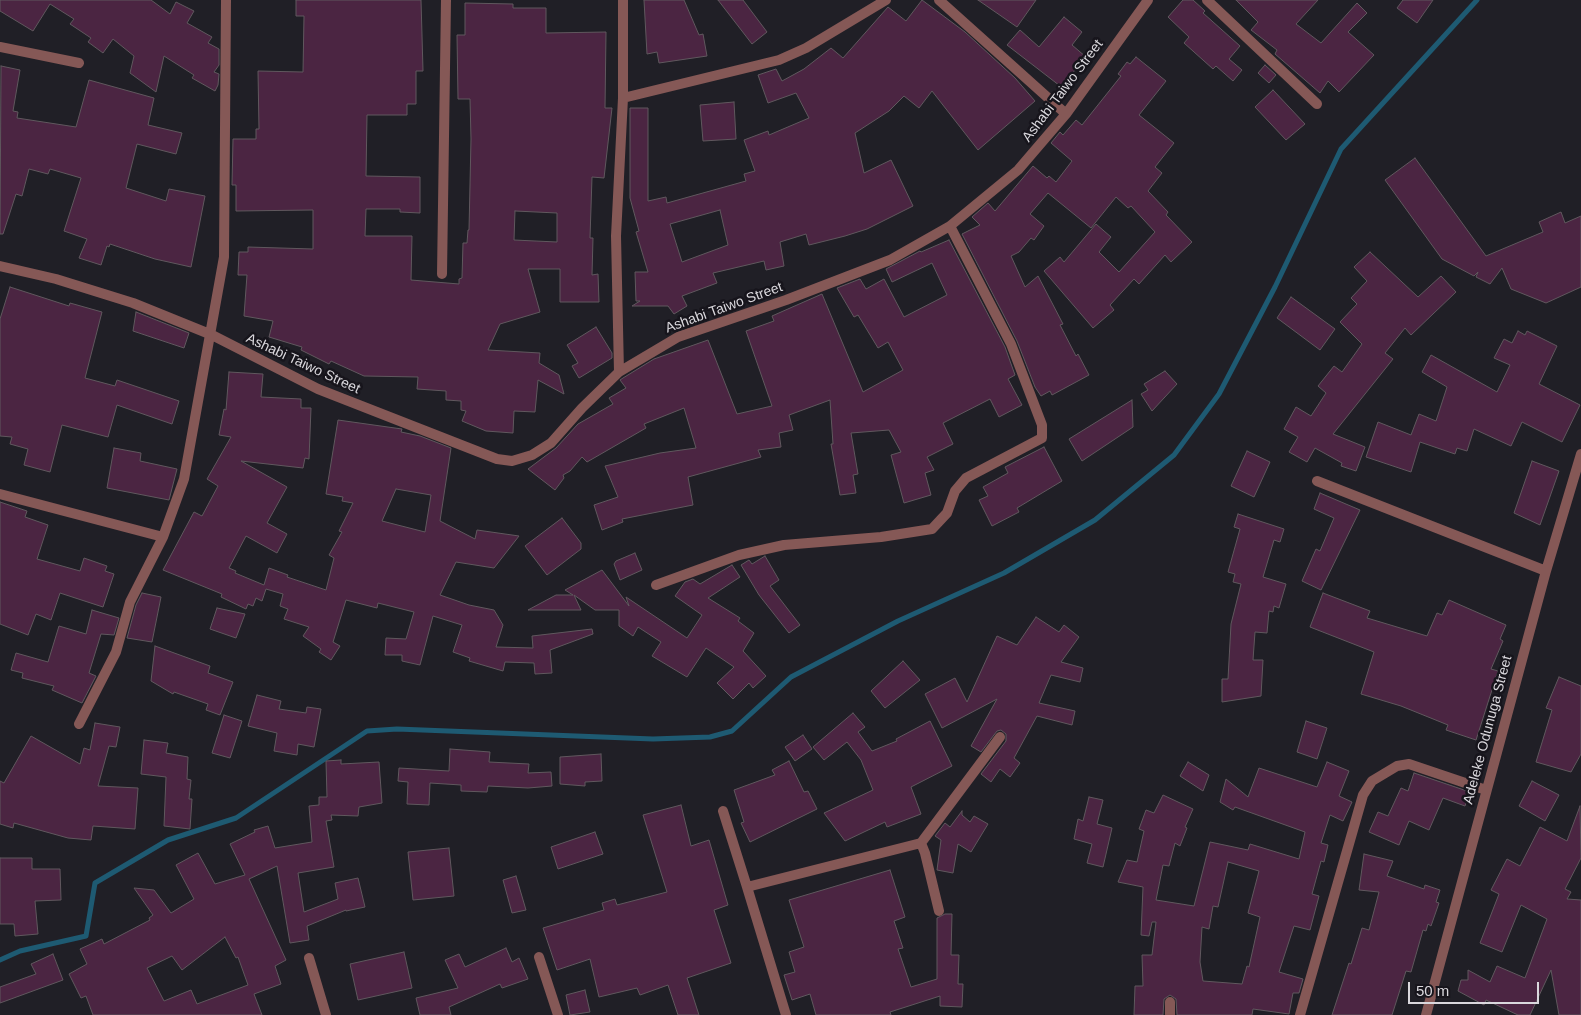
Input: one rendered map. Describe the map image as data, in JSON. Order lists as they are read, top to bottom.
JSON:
{
  "streets": {
    "street": ["Ashabi Taiwo Street", "Adeleke Odunuga Street"]
  },
  "scale_bar": "50 m"
}
